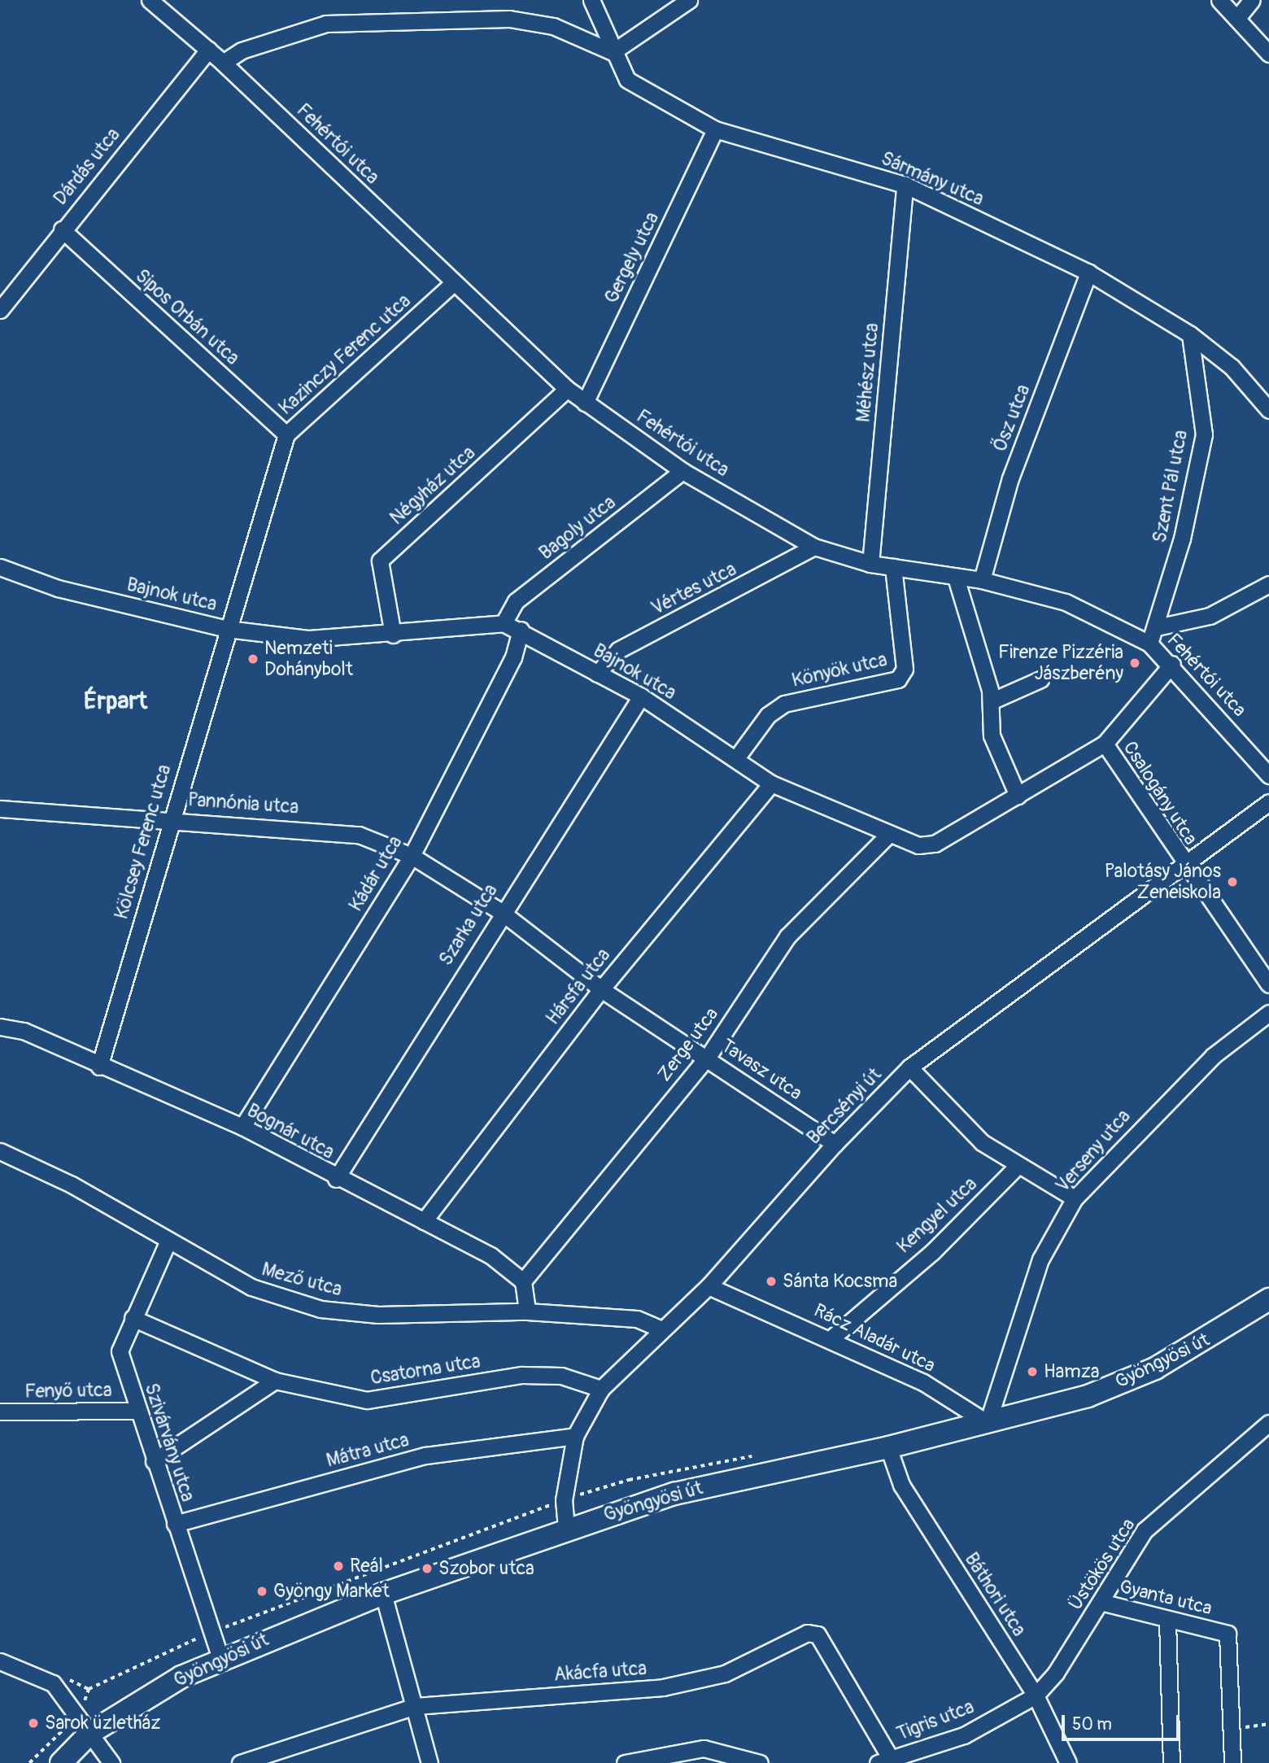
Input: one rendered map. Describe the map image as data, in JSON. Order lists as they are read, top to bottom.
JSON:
{
  "streets": {
    "street": [
      "Fehértói utca",
      "Dárdás utca",
      "Sármány utca",
      "Gergely utca",
      "Sipos Orbán utca",
      "Kazinczy Ferenc utca",
      "Méhész utca",
      "Ősz utca",
      "Négyház utca",
      "Szent Pál utca",
      "Bagoly utca",
      "Vértes utca",
      "Bajnok utca",
      "Könyök utca",
      "Csalogány utca",
      "Pannónia utca",
      "Kölcsey Ferenc utca",
      "Kádár utca",
      "Szarka utca",
      "Hársfa utca",
      "Zerge utca",
      "Tavasz utca",
      "Bercsényi út",
      "Bognár utca",
      "Verseny utca",
      "Kengyel utca",
      "Mező utca",
      "Rácz Aladár utca",
      "Gyöngyösi út",
      "Csatorna utca",
      "Fenyő utca",
      "Szivárvány utca",
      "Mátra utca",
      "Üstökös utca",
      "Báthori utca",
      "Gyanta utca",
      "Akácfa utca",
      "Tigris utca"
    ]
  },
  "crossings": [
    ["Fehértói utca", "Dárdás utca"],
    ["Fehértói utca", "Gergely utca"],
    ["Fehértói utca", "Kazinczy Ferenc utca"],
    ["Fehértói utca", "Méhész utca"],
    ["Fehértói utca", "Ősz utca"],
    ["Fehértói utca", "Négyház utca"],
    ["Fehértói utca", "Szent Pál utca"],
    ["Fehértói utca", "Bagoly utca"],
    ["Fehértói utca", "Vértes utca"],
    ["Fehértói utca", "Bajnok utca"],
    ["Fehértói utca", "Könyök utca"],
    ["Dárdás utca", "Sipos Orbán utca"],
    ["Sármány utca", "Gergely utca"],
    ["Sármány utca", "Méhész utca"],
    ["Sármány utca", "Ősz utca"],
    ["Sármány utca", "Szent Pál utca"],
    ["Sipos Orbán utca", "Kazinczy Ferenc utca"],
    ["Kazinczy Ferenc utca", "Bajnok utca"],
    ["Kazinczy Ferenc utca", "Kölcsey Ferenc utca"],
    ["Négyház utca", "Bajnok utca"],
    ["Bagoly utca", "Bajnok utca"],
    ["Vértes utca", "Bajnok utca"],
    ["Bajnok utca", "Könyök utca"],
    ["Bajnok utca", "Csalogány utca"],
    ["Bajnok utca", "Kölcsey Ferenc utca"],
    ["Bajnok utca", "Kádár utca"],
    ["Bajnok utca", "Szarka utca"],
    ["Bajnok utca", "Hársfa utca"],
    ["Bajnok utca", "Zerge utca"],
    ["Csalogány utca", "Bercsényi út"],
    ["Pannónia utca", "Kölcsey Ferenc utca"],
    ["Pannónia utca", "Kádár utca"],
    ["Pannónia utca", "Tavasz utca"],
    ["Kölcsey Ferenc utca", "Bognár utca"],
    ["Kádár utca", "Tavasz utca"],
    ["Kádár utca", "Bognár utca"],
    ["Szarka utca", "Tavasz utca"],
    ["Szarka utca", "Bognár utca"],
    ["Hársfa utca", "Tavasz utca"],
    ["Hársfa utca", "Bognár utca"],
    ["Zerge utca", "Tavasz utca"],
    ["Zerge utca", "Bognár utca"],
    ["Tavasz utca", "Bercsényi út"],
    ["Bercsényi út", "Mező utca"],
    ["Bercsényi út", "Rácz Aladár utca"],
    ["Bercsényi út", "Gyöngyösi út"],
    ["Bercsényi út", "Csatorna utca"],
    ["Bercsényi út", "Mátra utca"],
    ["Verseny utca", "Rácz Aladár utca"],
    ["Verseny utca", "Gyöngyösi út"],
    ["Kengyel utca", "Rácz Aladár utca"],
    ["Mező utca", "Szivárvány utca"],
    ["Rácz Aladár utca", "Gyöngyösi út"],
    ["Gyöngyösi út", "Szivárvány utca"],
    ["Gyöngyösi út", "Báthori utca"],
    ["Csatorna utca", "Szivárvány utca"],
    ["Fenyő utca", "Szivárvány utca"],
    ["Szivárvány utca", "Mátra utca"],
    ["Üstökös utca", "Báthori utca"],
    ["Üstökös utca", "Gyanta utca"],
    ["Üstökös utca", "Tigris utca"],
    ["Báthori utca", "Tigris utca"],
    ["Akácfa utca", "Tigris utca"]
  ],
  "districts": ["Érpart"],
  "places": [
    "Nemzeti Dohánybolt",
    "Firenze Pizzéria Jászberény",
    "Palotásy János Zeneiskola",
    "Sánta Kocsma",
    "Hamza",
    "Reál",
    "Szobor utca",
    "Gyöngy Market",
    "Sarok üzletház"
  ],
  "scale_bar": "50 m"
}
